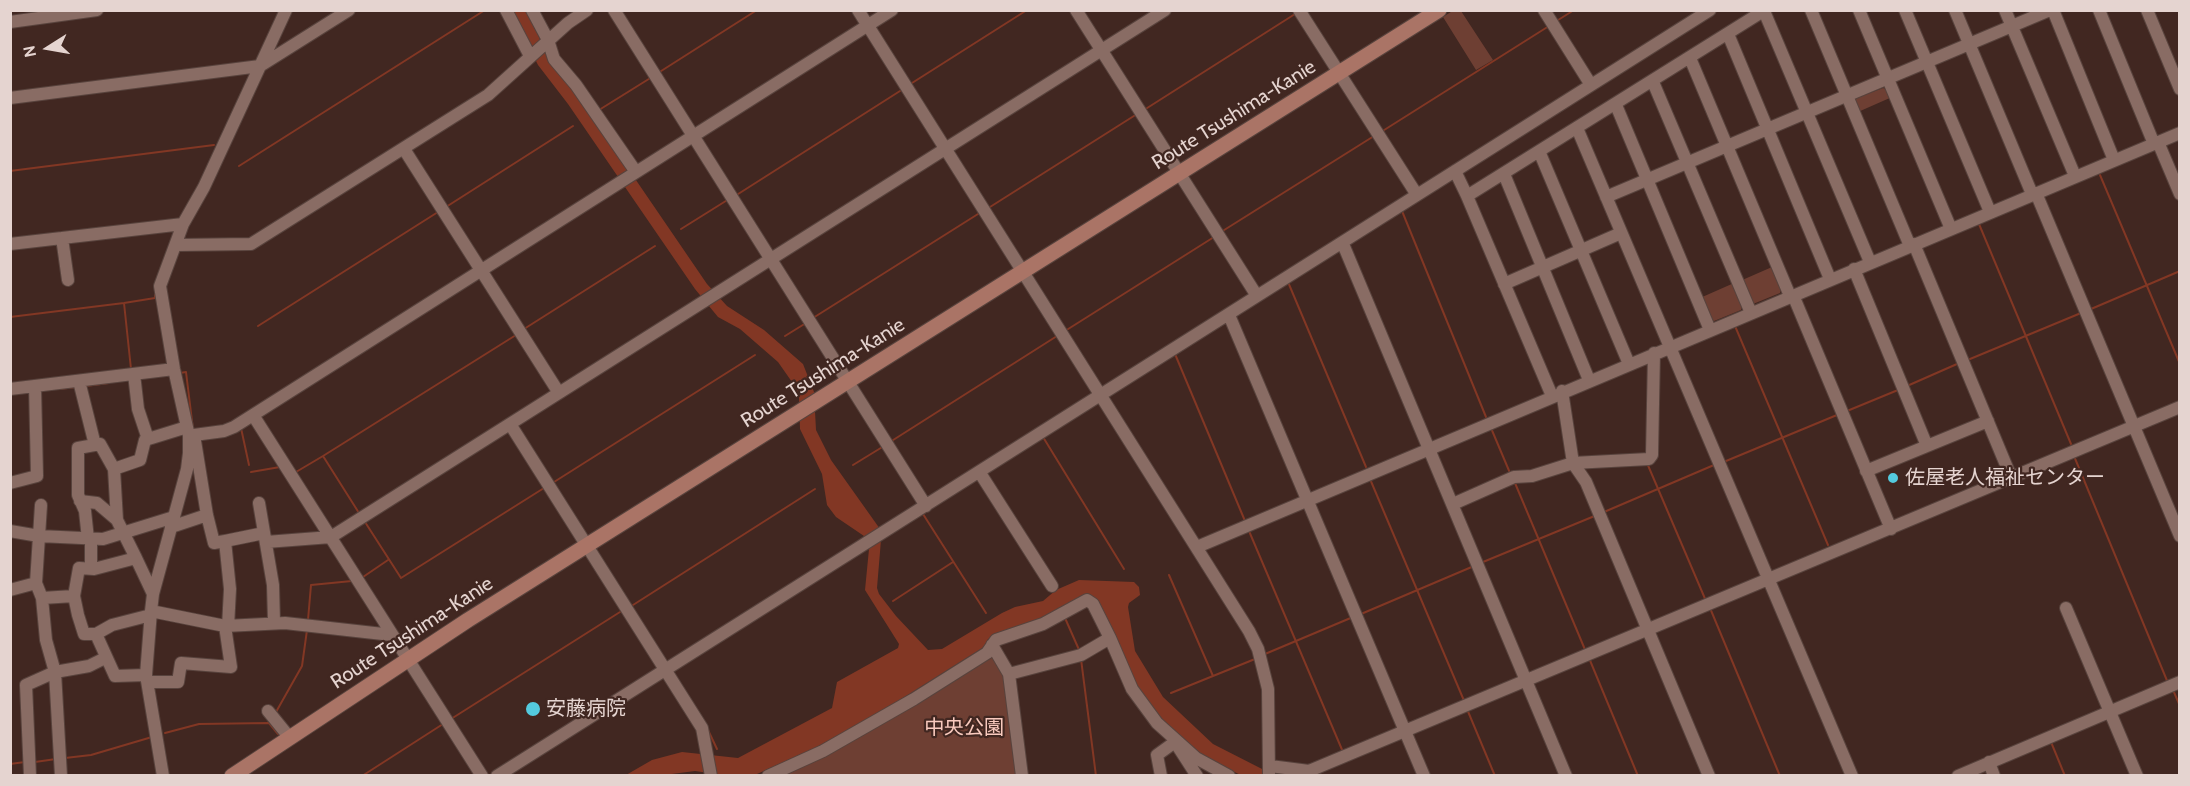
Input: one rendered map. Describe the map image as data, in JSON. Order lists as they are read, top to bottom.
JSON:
{
  "streets": {
    "main road": ["Route Tsushima-Kanie"]
  },
  "parks": ["中央公園"],
  "places": ["佐屋老人福祉センター", "安藤病院"],
  "north": "left"
}
